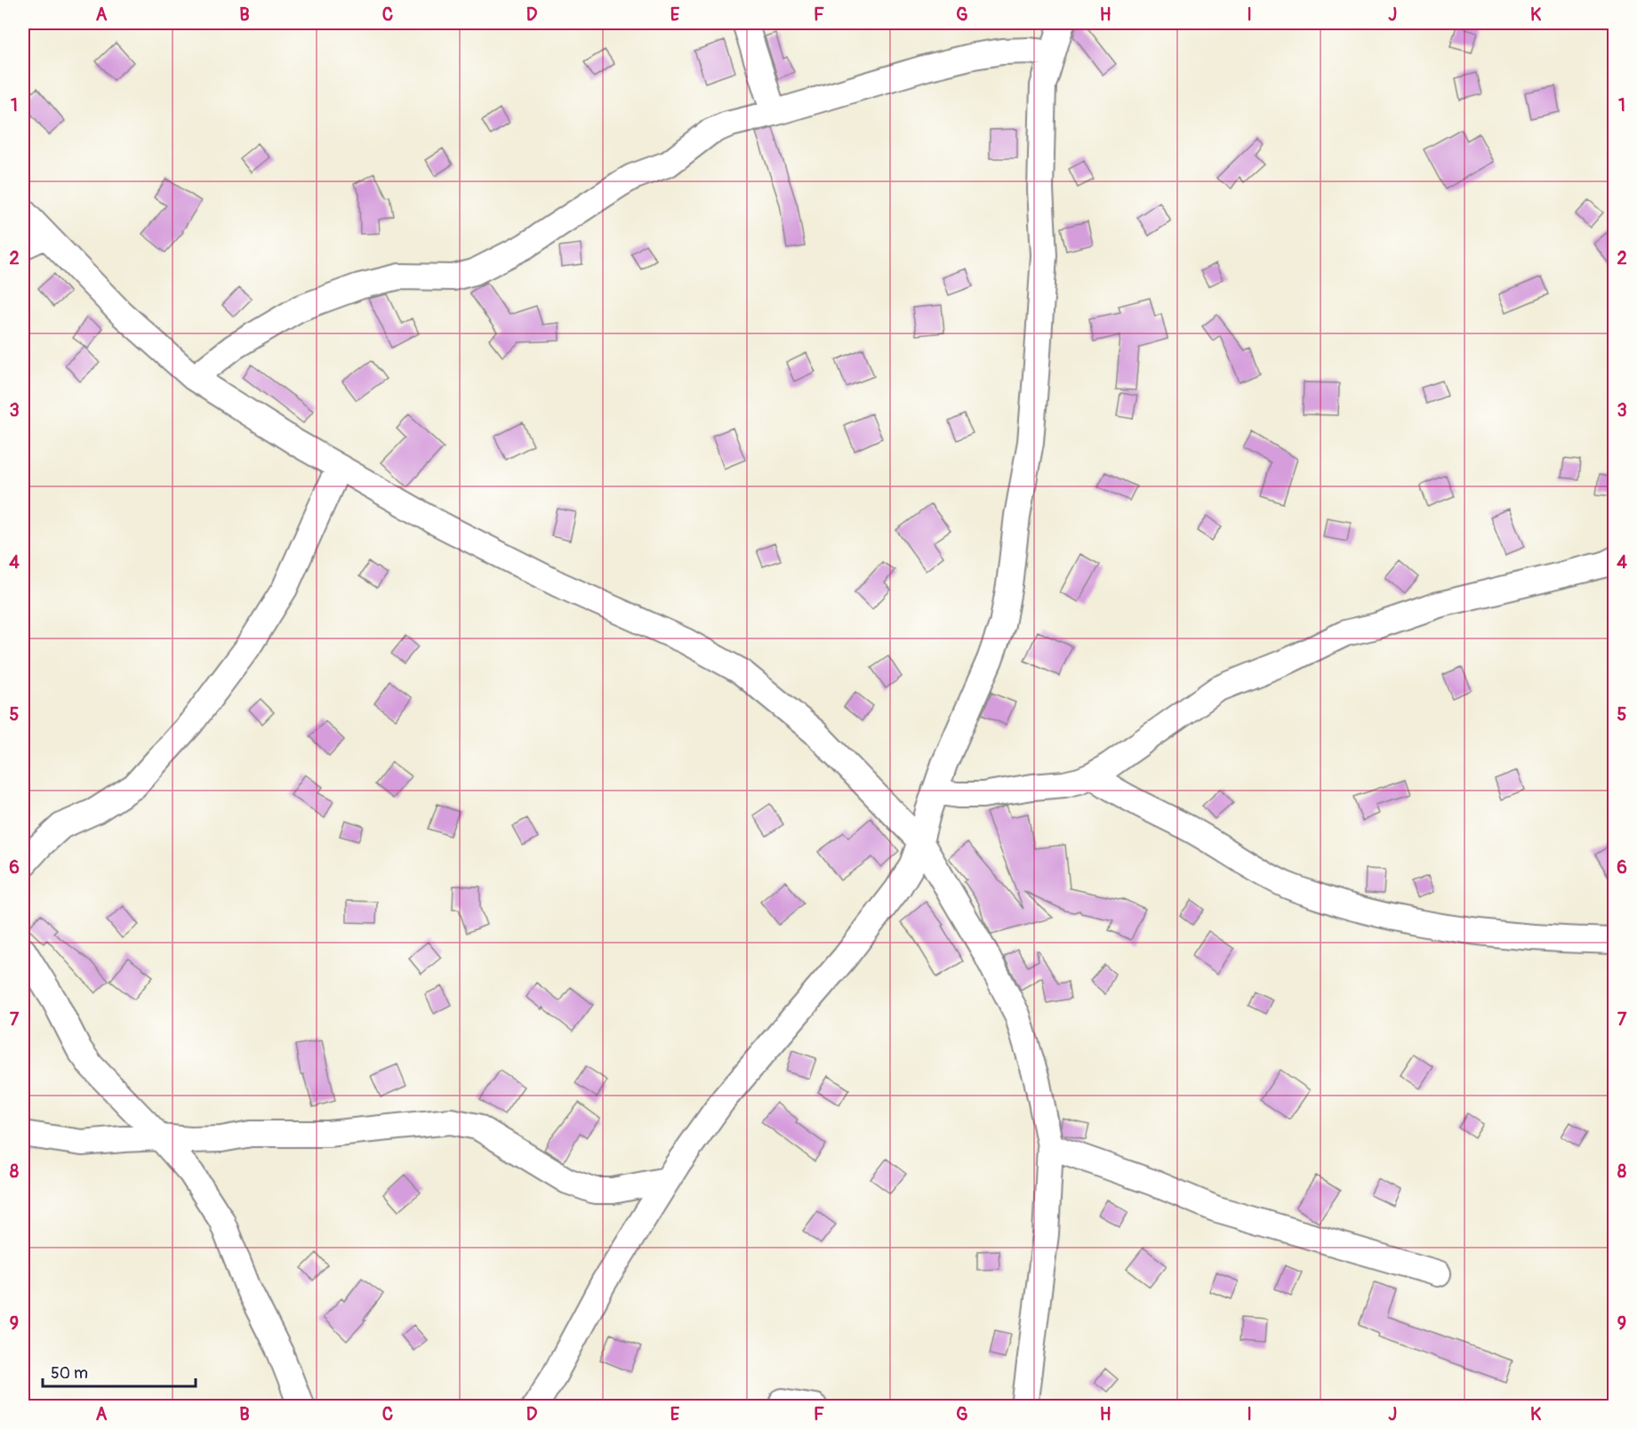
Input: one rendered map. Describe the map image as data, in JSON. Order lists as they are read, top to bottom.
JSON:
{
  "scale_bar": "50 m",
  "grid": {
    "columns": [
      "A",
      "B",
      "C",
      "D",
      "E",
      "F",
      "G",
      "H",
      "I",
      "J",
      "K"
    ],
    "rows": [
      "1",
      "2",
      "3",
      "4",
      "5",
      "6",
      "7",
      "8",
      "9"
    ]
  }
}
